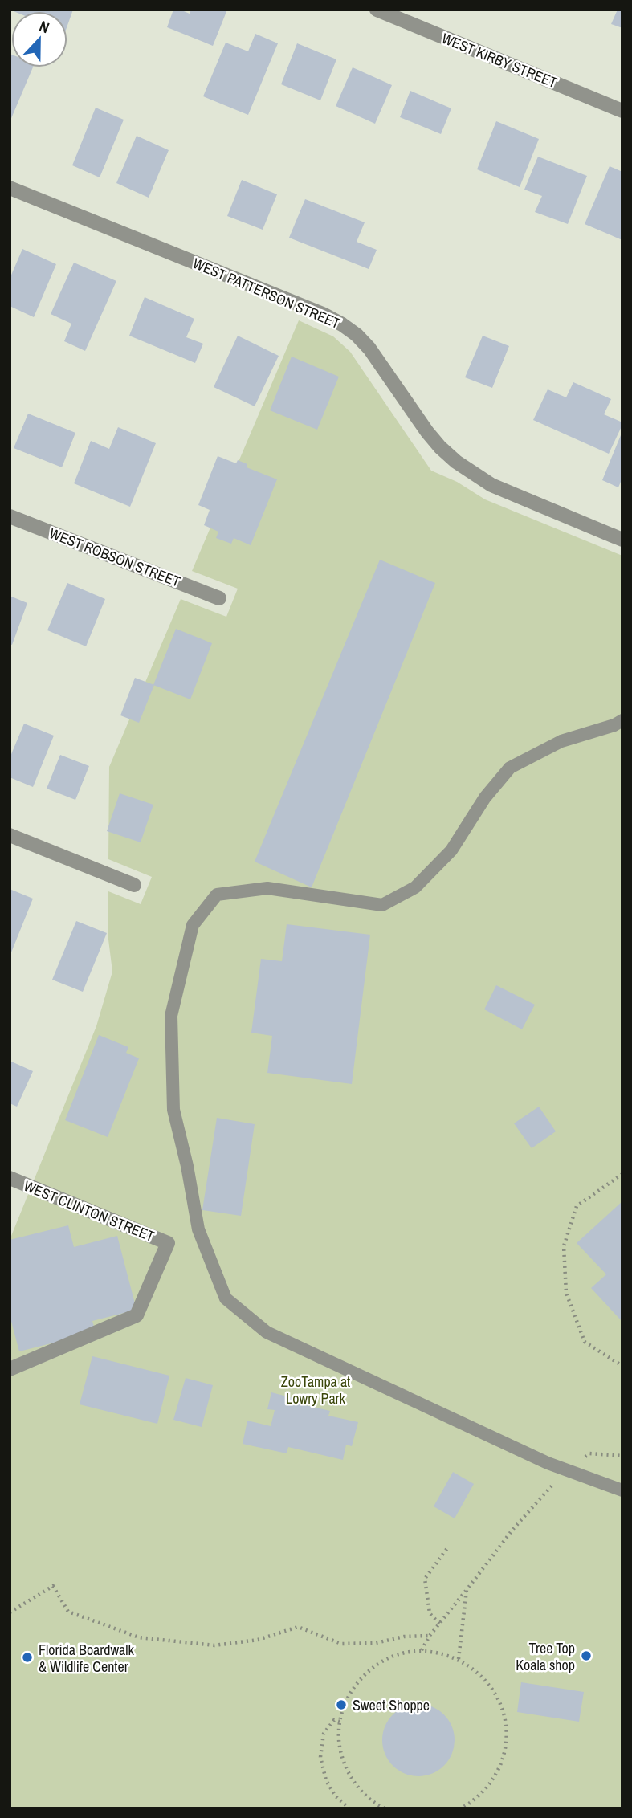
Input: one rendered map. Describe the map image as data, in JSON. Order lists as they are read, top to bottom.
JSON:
{
  "streets": {
    "street": [
      "WEST KIRBY STREET",
      "WEST PATTERSON STREET",
      "WEST ROBSON STREET",
      "WEST CLINTON STREET"
    ]
  },
  "parks": ["ZooTampa at Lowry Park"],
  "places": ["Tree Top Koala shop", "Florida Boardwalk & Wildlife Center", "Sweet Shoppe"],
  "north": "top"
}
